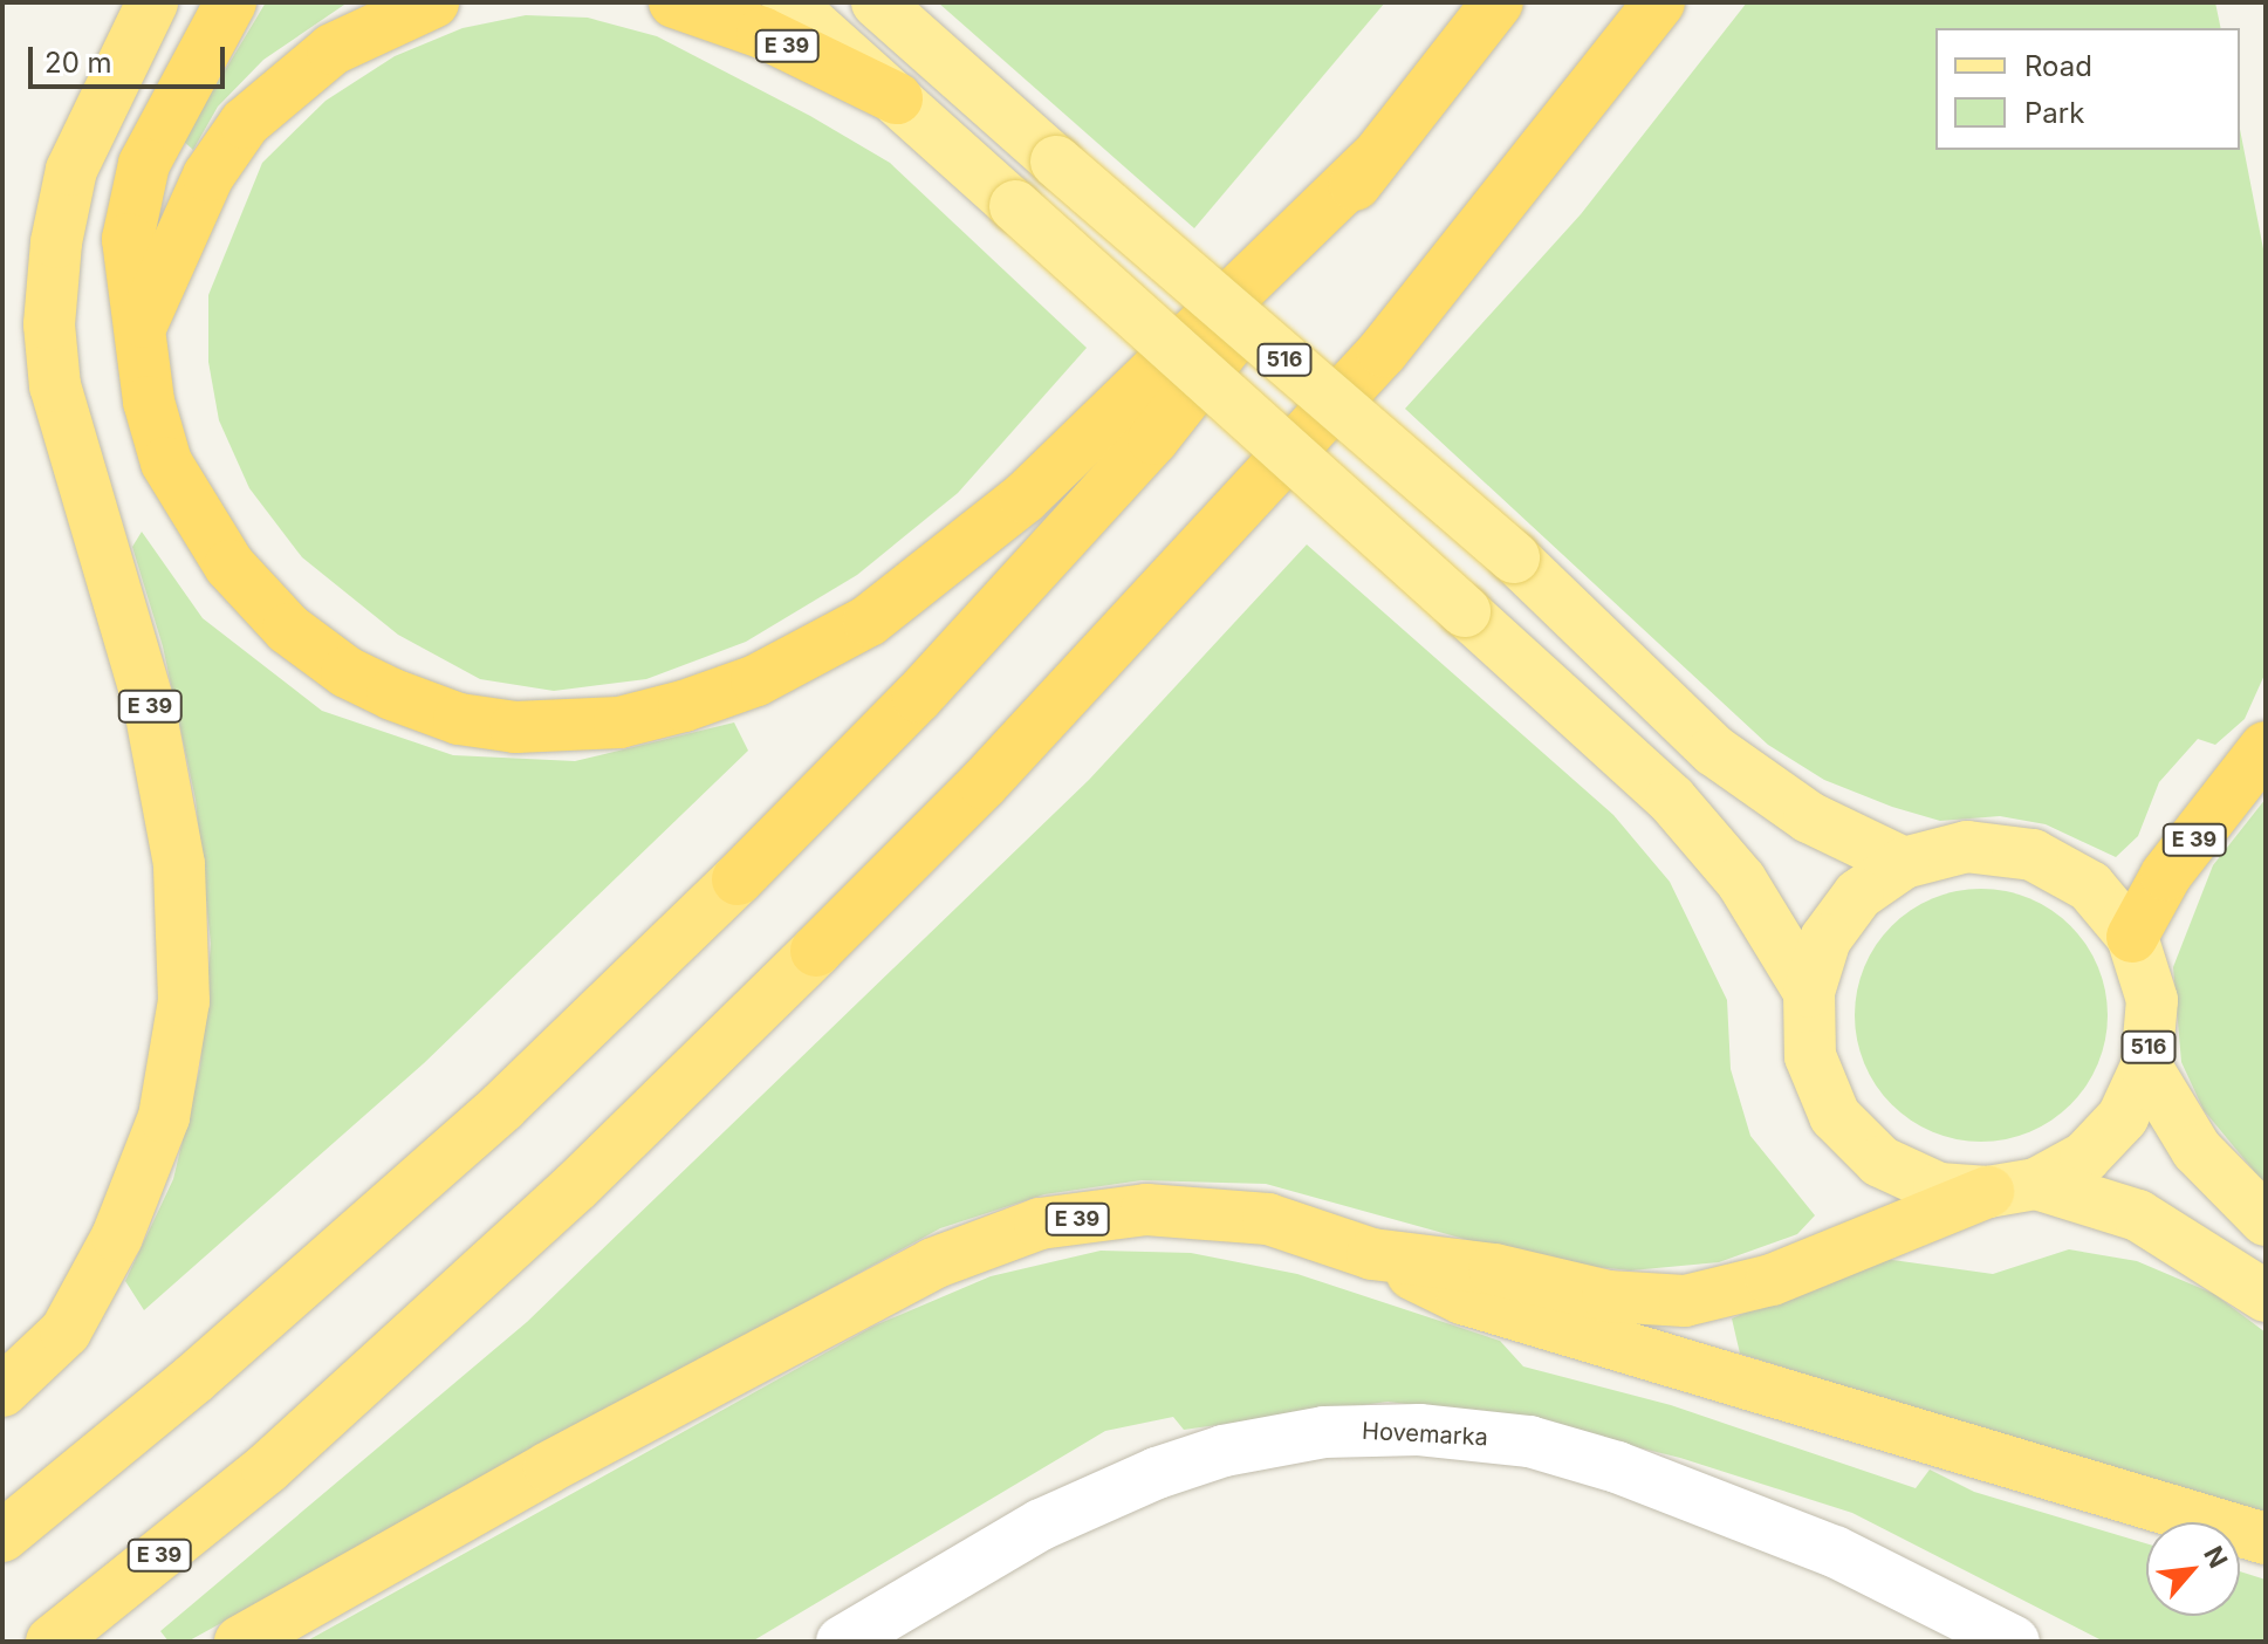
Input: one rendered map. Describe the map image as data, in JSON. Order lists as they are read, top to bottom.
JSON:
{
  "streets": {
    "highway": ["E 39"],
    "main road": ["516"],
    "street": ["Hovemarka"]
  },
  "crossings": [
    ["E 39", "516"]
  ],
  "legend": ["Road", "Park"],
  "scale_bar": "20 m",
  "north": "top right"
}
